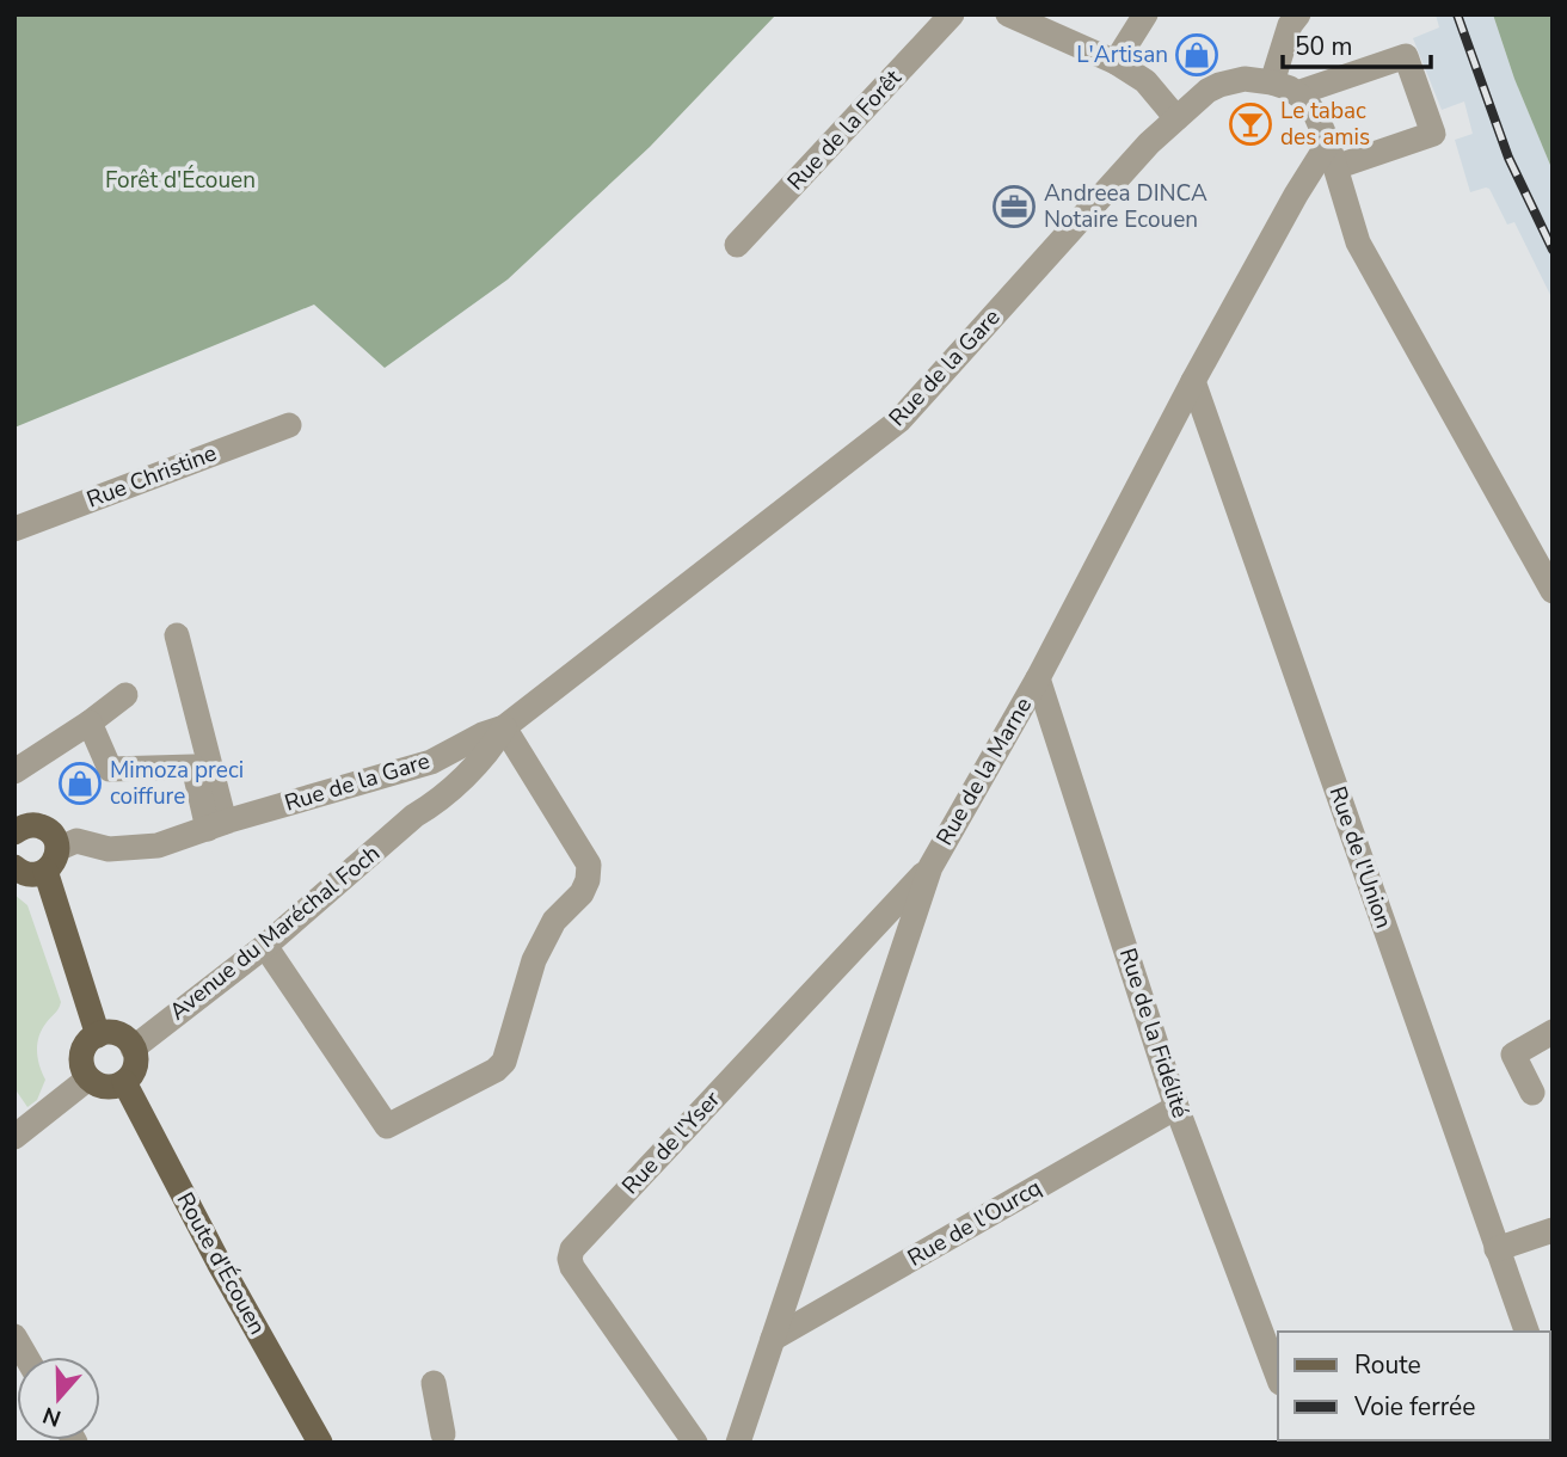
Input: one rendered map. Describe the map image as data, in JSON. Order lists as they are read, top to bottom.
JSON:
{
  "streets": {
    "main road": ["Route d'Écouen"],
    "street": [
      "Rue de la Forêt",
      "Rue de la Gare",
      "Rue Christine",
      "Rue de la Marne",
      "Rue de l'Union",
      "Avenue du Maréchal Foch",
      "Rue de la Fidélité",
      "Rue de l'Yser",
      "Rue de l'Ourcq"
    ]
  },
  "crossings": [
    ["Rue de la Gare", "Avenue du Maréchal Foch"],
    ["Rue de la Marne", "Rue de l'Union"],
    ["Rue de la Marne", "Rue de la Fidélité"],
    ["Rue de la Marne", "Rue de l'Yser"],
    ["Rue de la Marne", "Rue de l'Ourcq"],
    ["Avenue du Maréchal Foch", "Route d'Écouen"],
    ["Rue de la Fidélité", "Rue de l'Ourcq"]
  ],
  "parks": ["Forêt d'Écouen"],
  "places": {
    "shop": ["L'Artisan", "Mimoza preci coiffure"],
    "bar": ["Le tabac des amis"],
    "office": ["Andreea DINCA Notaire Ecouen"]
  },
  "legend": ["Route", "Voie ferrée"],
  "scale_bar": "50 m",
  "north": "bottom"
}
